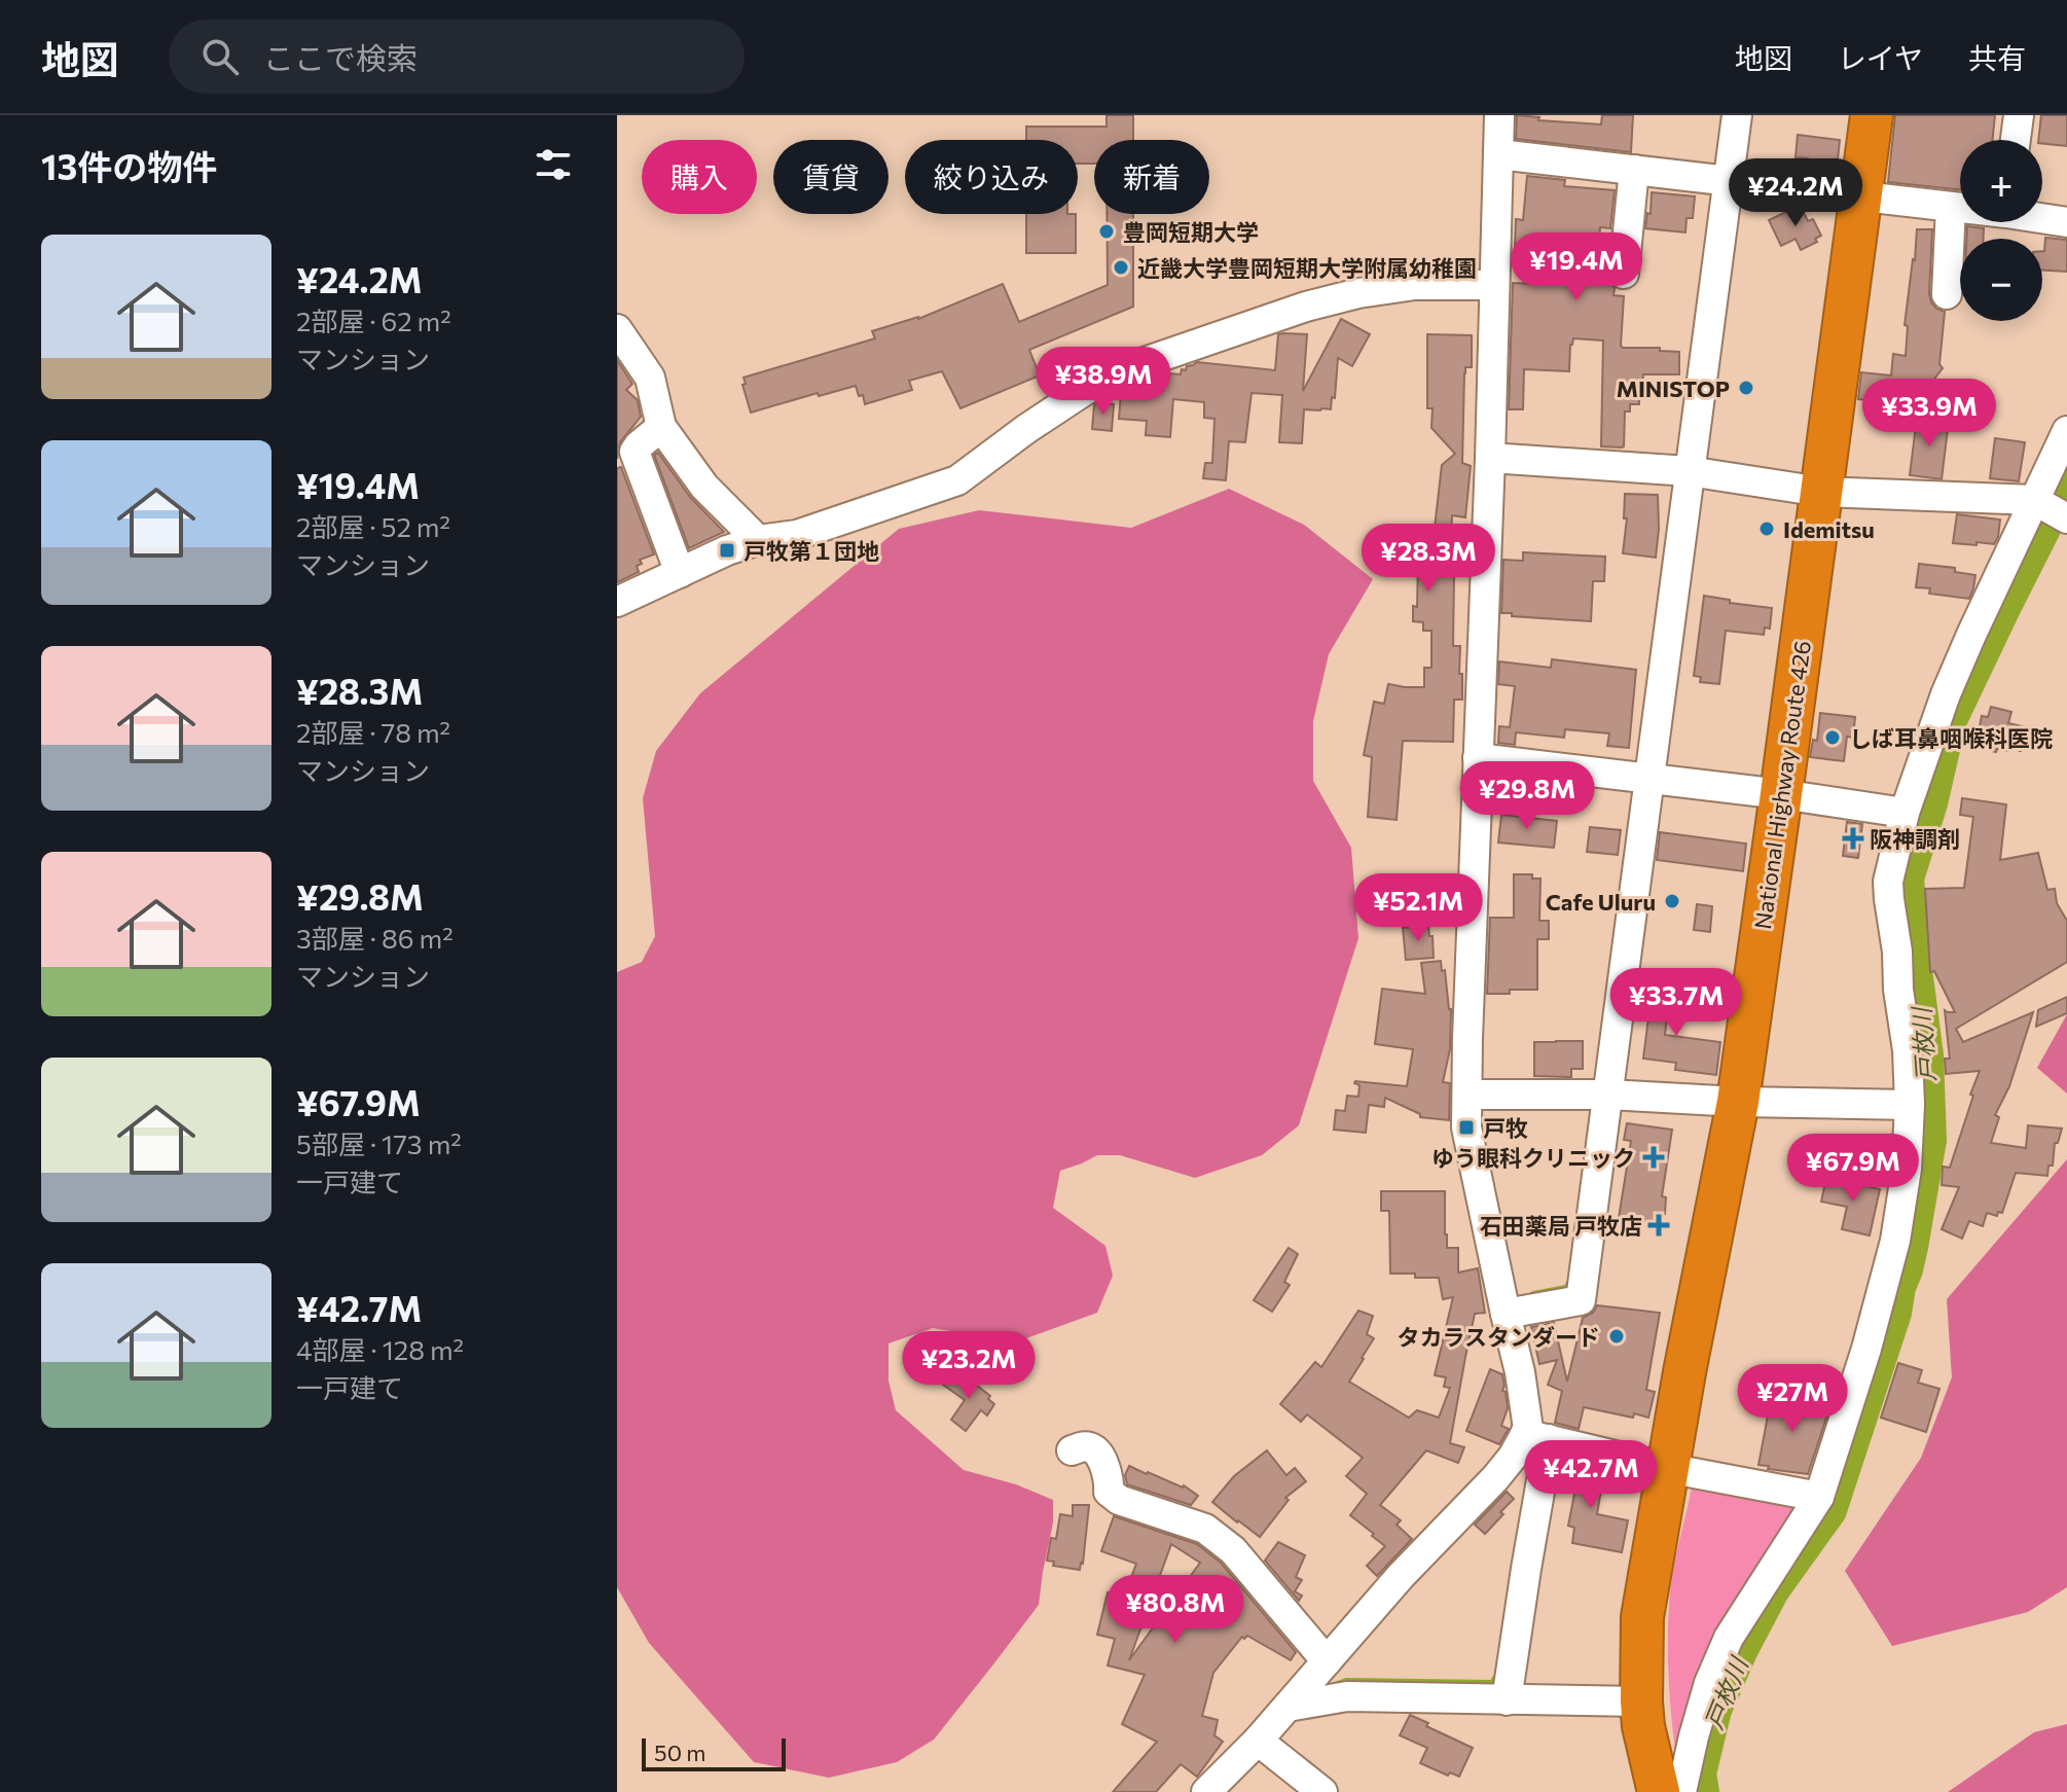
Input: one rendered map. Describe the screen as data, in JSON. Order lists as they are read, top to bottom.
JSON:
{
  "streets": {
    "highway": ["National Highway Route 426"]
  },
  "water": ["戸枚川"],
  "places": {
    "other": [
      "豊岡短期大学",
      "近畿大学豊岡短期大学附属幼稚園",
      "MINISTOP",
      "Idemitsu",
      "しば耳鼻咽喉科医院",
      "Cafe Uluru",
      "タカラスタンダード"
    ],
    "transit": ["戸牧第１団地", "戸牧"],
    "health": ["阪神調剤", "ゆう眼科クリニック", "石田薬局 戸牧店"]
  },
  "scale_bar": "50 m",
  "page": {
    "header": "地図",
    "search": "ここで検索",
    "nav": ["地図", "レイヤ", "共有"],
    "heading": "13件の物件",
    "map_buttons": ["+", "−"],
    "chip": [
      "購入",
      "賃貸",
      "絞り込み",
      "新着"
    ],
    "price": [
      "¥24.2M",
      "¥19.4M",
      "¥38.9M",
      "¥33.9M",
      "¥28.3M",
      "¥29.8M",
      "¥52.1M",
      "¥33.7M",
      "¥67.9M",
      "¥23.2M",
      "¥27M",
      "¥42.7M",
      "¥80.8M"
    ],
    "list": [
      {
        "name": "¥24.2M",
        "note": "2部屋 · 62 m² · マンション"
      },
      {
        "name": "¥19.4M",
        "note": "2部屋 · 52 m² · マンション"
      },
      {
        "name": "¥28.3M",
        "note": "2部屋 · 78 m² · マンション"
      },
      {
        "name": "¥29.8M",
        "note": "3部屋 · 86 m² · マンション"
      },
      {
        "name": "¥67.9M",
        "note": "5部屋 · 173 m² · 一戸建て"
      },
      {
        "name": "¥42.7M",
        "note": "4部屋 · 128 m² · 一戸建て"
      }
    ],
    "scale": "50 m"
  }
}
